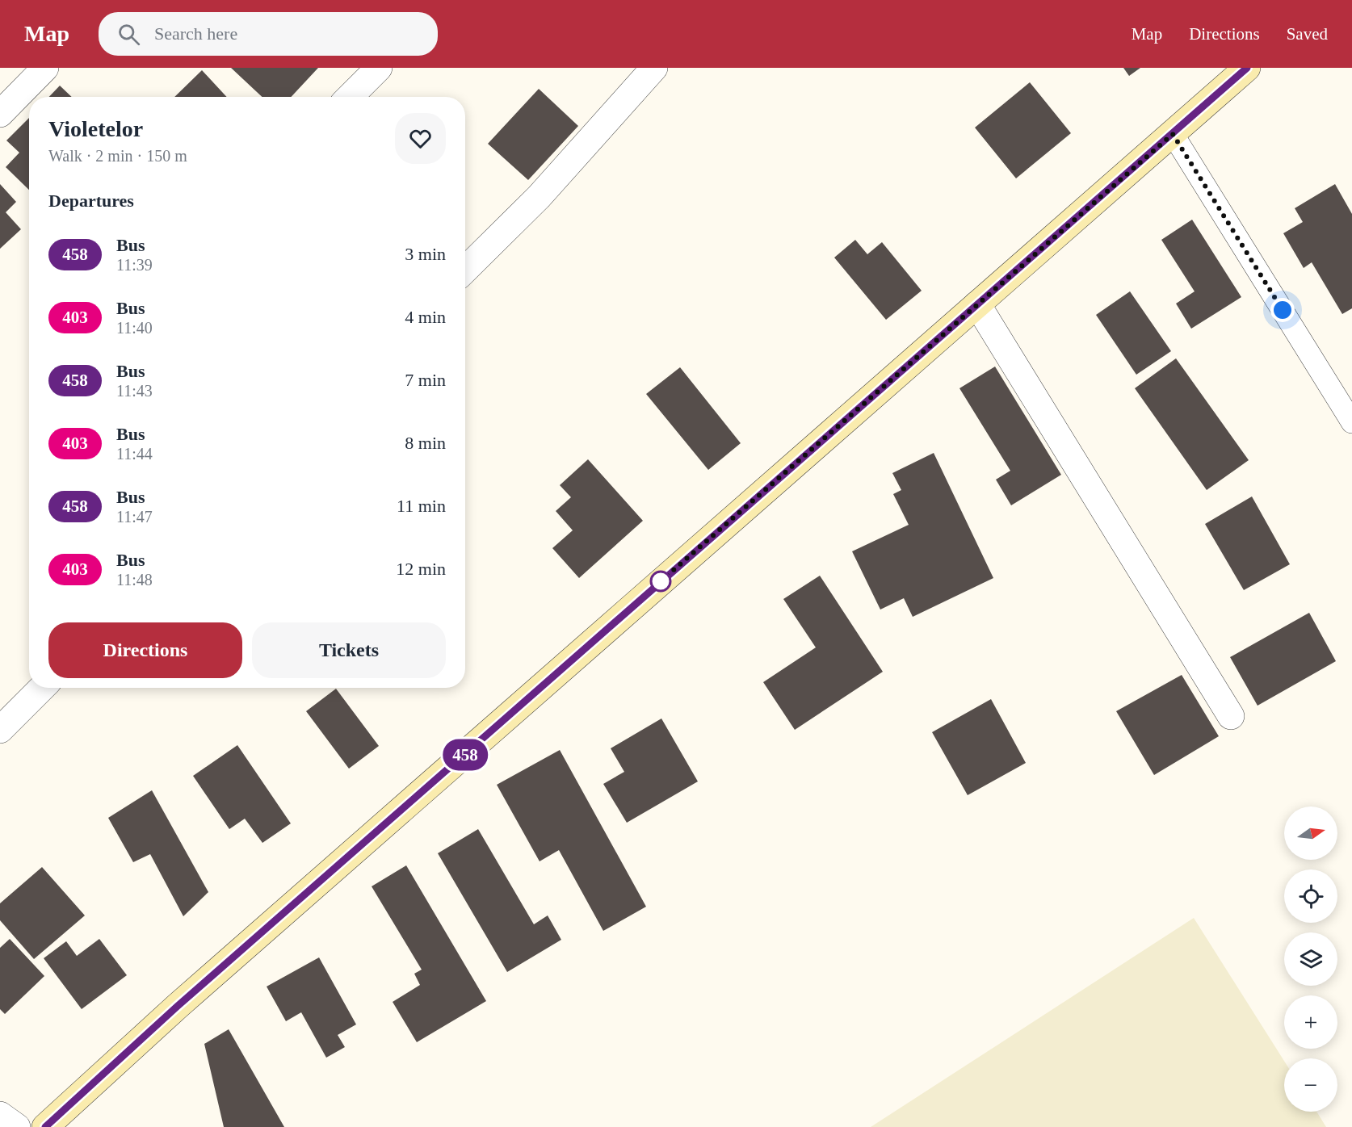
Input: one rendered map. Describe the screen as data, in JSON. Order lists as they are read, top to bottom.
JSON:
{
  "lines": ["bus line 458"],
  "north": "right",
  "page": {
    "header": "Map",
    "search": "Search here",
    "nav": ["Map", "Directions", "Saved"],
    "on_map": "458",
    "heading": [
      ["Violetelor", "Walk · 2 min · 150 m"],
      "Departures"
    ],
    "list": [
      {
        "mark": "458",
        "name": "Bus",
        "note": "11:39",
        "value": "3 min"
      },
      {
        "mark": "403",
        "name": "Bus",
        "note": "11:40",
        "value": "4 min"
      },
      {
        "mark": "458",
        "name": "Bus",
        "note": "11:43",
        "value": "7 min"
      },
      {
        "mark": "403",
        "name": "Bus",
        "note": "11:44",
        "value": "8 min"
      },
      {
        "mark": "458",
        "name": "Bus",
        "note": "11:47",
        "value": "11 min"
      },
      {
        "mark": "403",
        "name": "Bus",
        "note": "11:48",
        "value": "12 min"
      }
    ],
    "buttons": ["Directions", "Tickets"],
    "map_buttons": ["+", "−"]
  }
}
